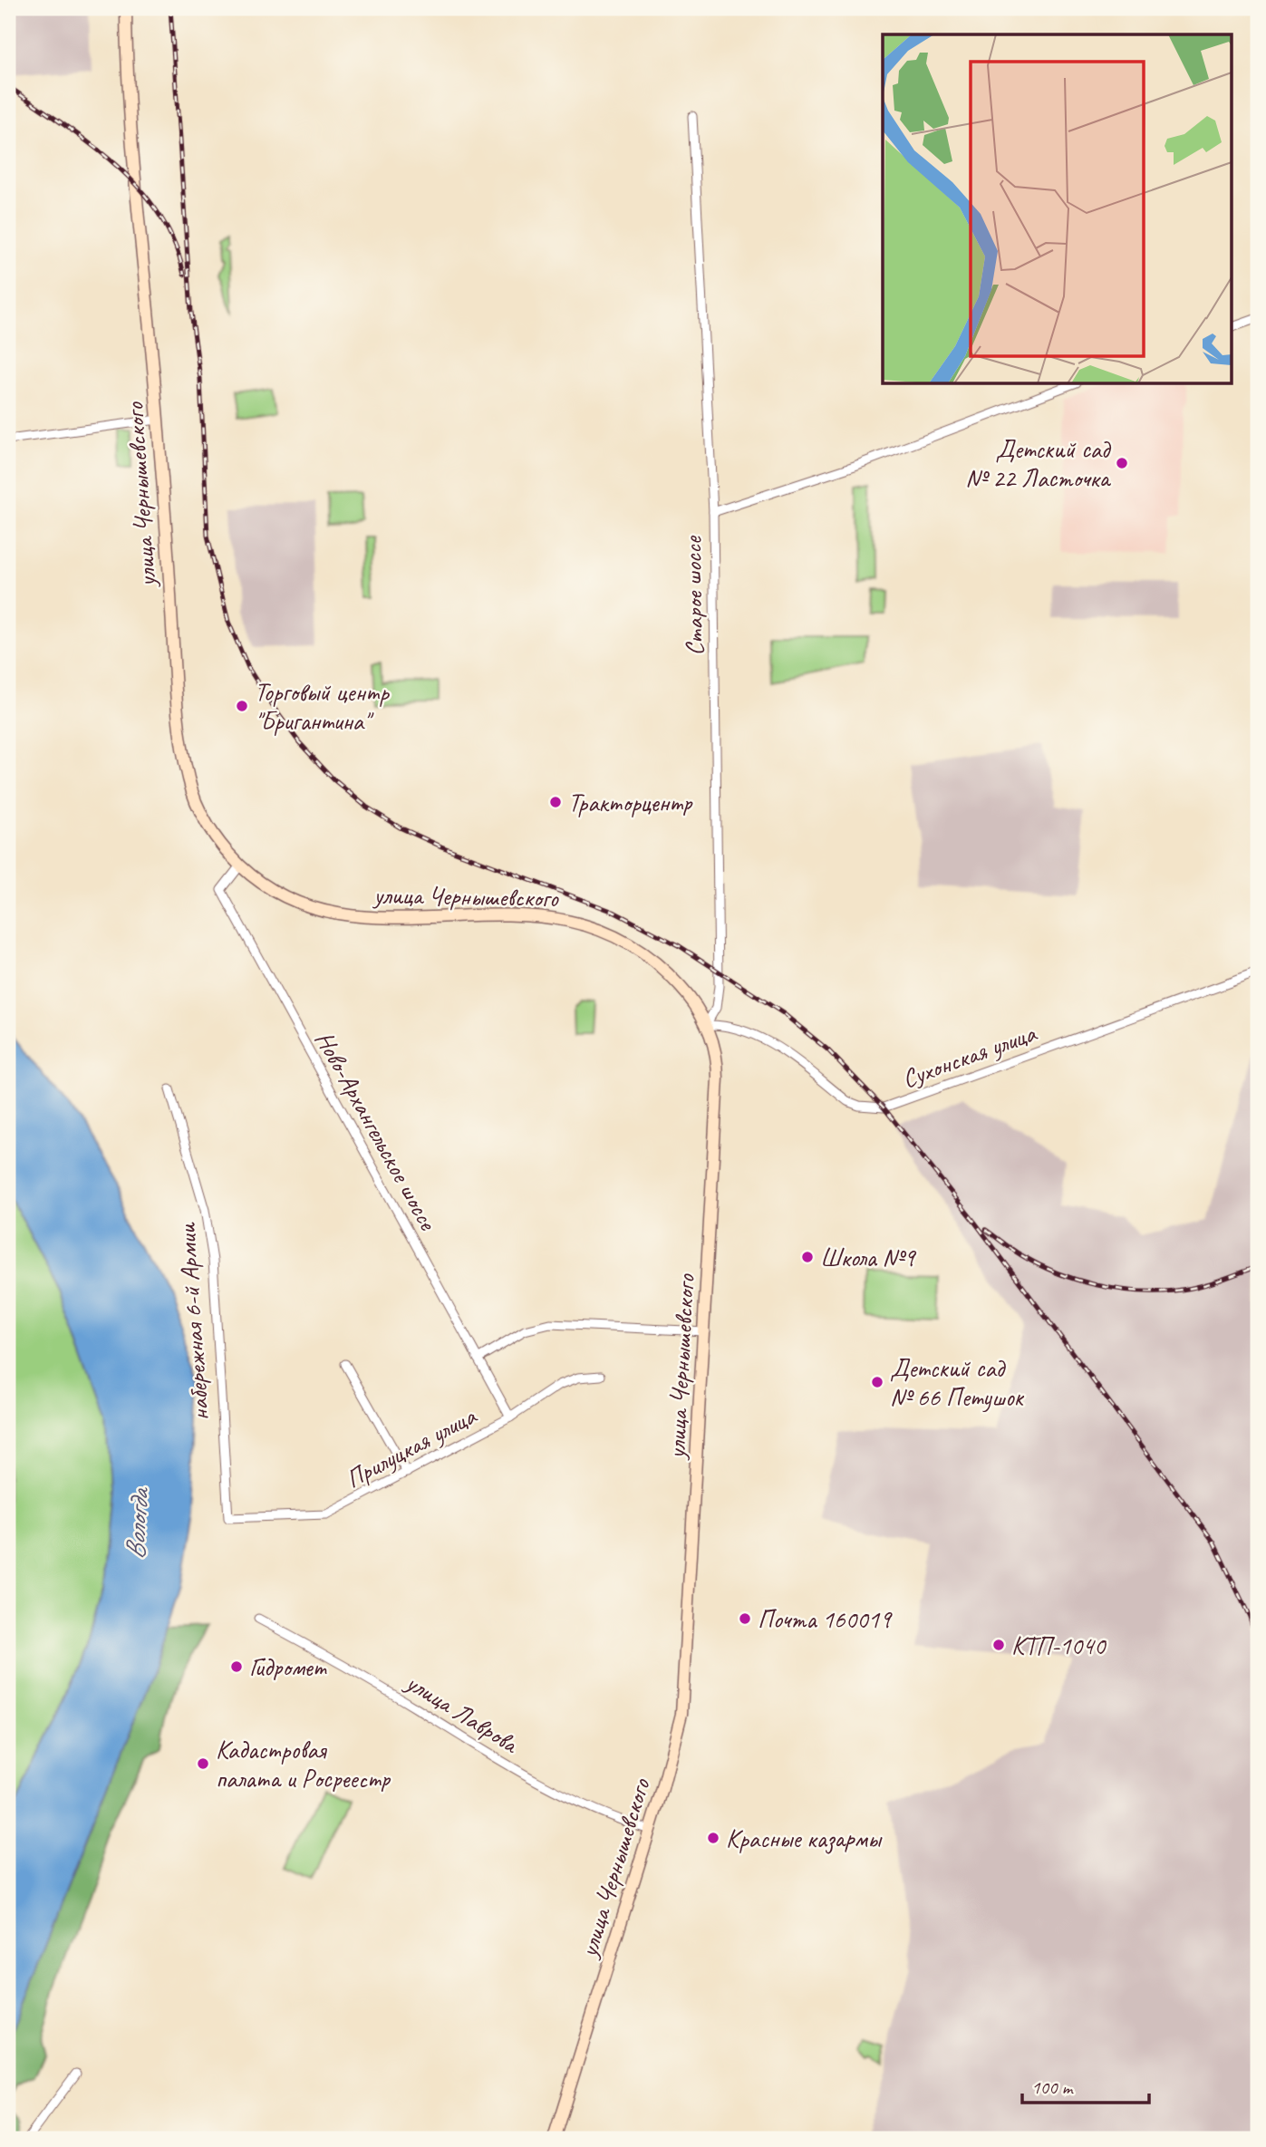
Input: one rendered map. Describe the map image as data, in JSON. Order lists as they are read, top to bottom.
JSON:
{
  "streets": {
    "main road": ["улица Чернышевского"],
    "street": [
      "Старое шоссе",
      "Сухонская улица",
      "Ново-Архангельское шоссе",
      "набережная 6-й Армии",
      "Прилуцкая улица",
      "улица Лаврова"
    ]
  },
  "crossings": [
    ["улица Чернышевского", "Старое шоссе"],
    ["улица Чернышевского", "Сухонская улица"],
    ["улица Чернышевского", "Ново-Архангельское шоссе"],
    ["улица Чернышевского", "улица Лаврова"],
    ["Старое шоссе", "Сухонская улица"],
    ["Ново-Архангельское шоссе", "Прилуцкая улица"],
    ["набережная 6-й Армии", "Прилуцкая улица"]
  ],
  "water": ["Вологда"],
  "places": [
    "Детский сад № 22 Ласточка",
    "Торговый центр \"Бригантина\"",
    "Тракторцентр",
    "Школа №9",
    "Детский сад № 66 Петушок",
    "Почта 160019",
    "КТП-1040",
    "Гидромет",
    "Кадастровая палата и Росреестр",
    "Красные казармы"
  ],
  "scale_bar": "100 m"
}
